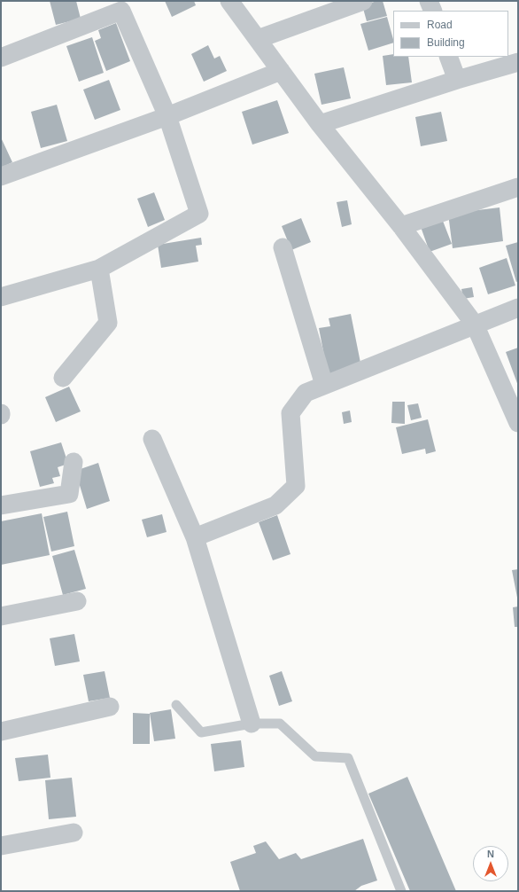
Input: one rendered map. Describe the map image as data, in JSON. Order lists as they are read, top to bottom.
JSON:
{
  "legend": ["Road", "Building"],
  "north": "top"
}
